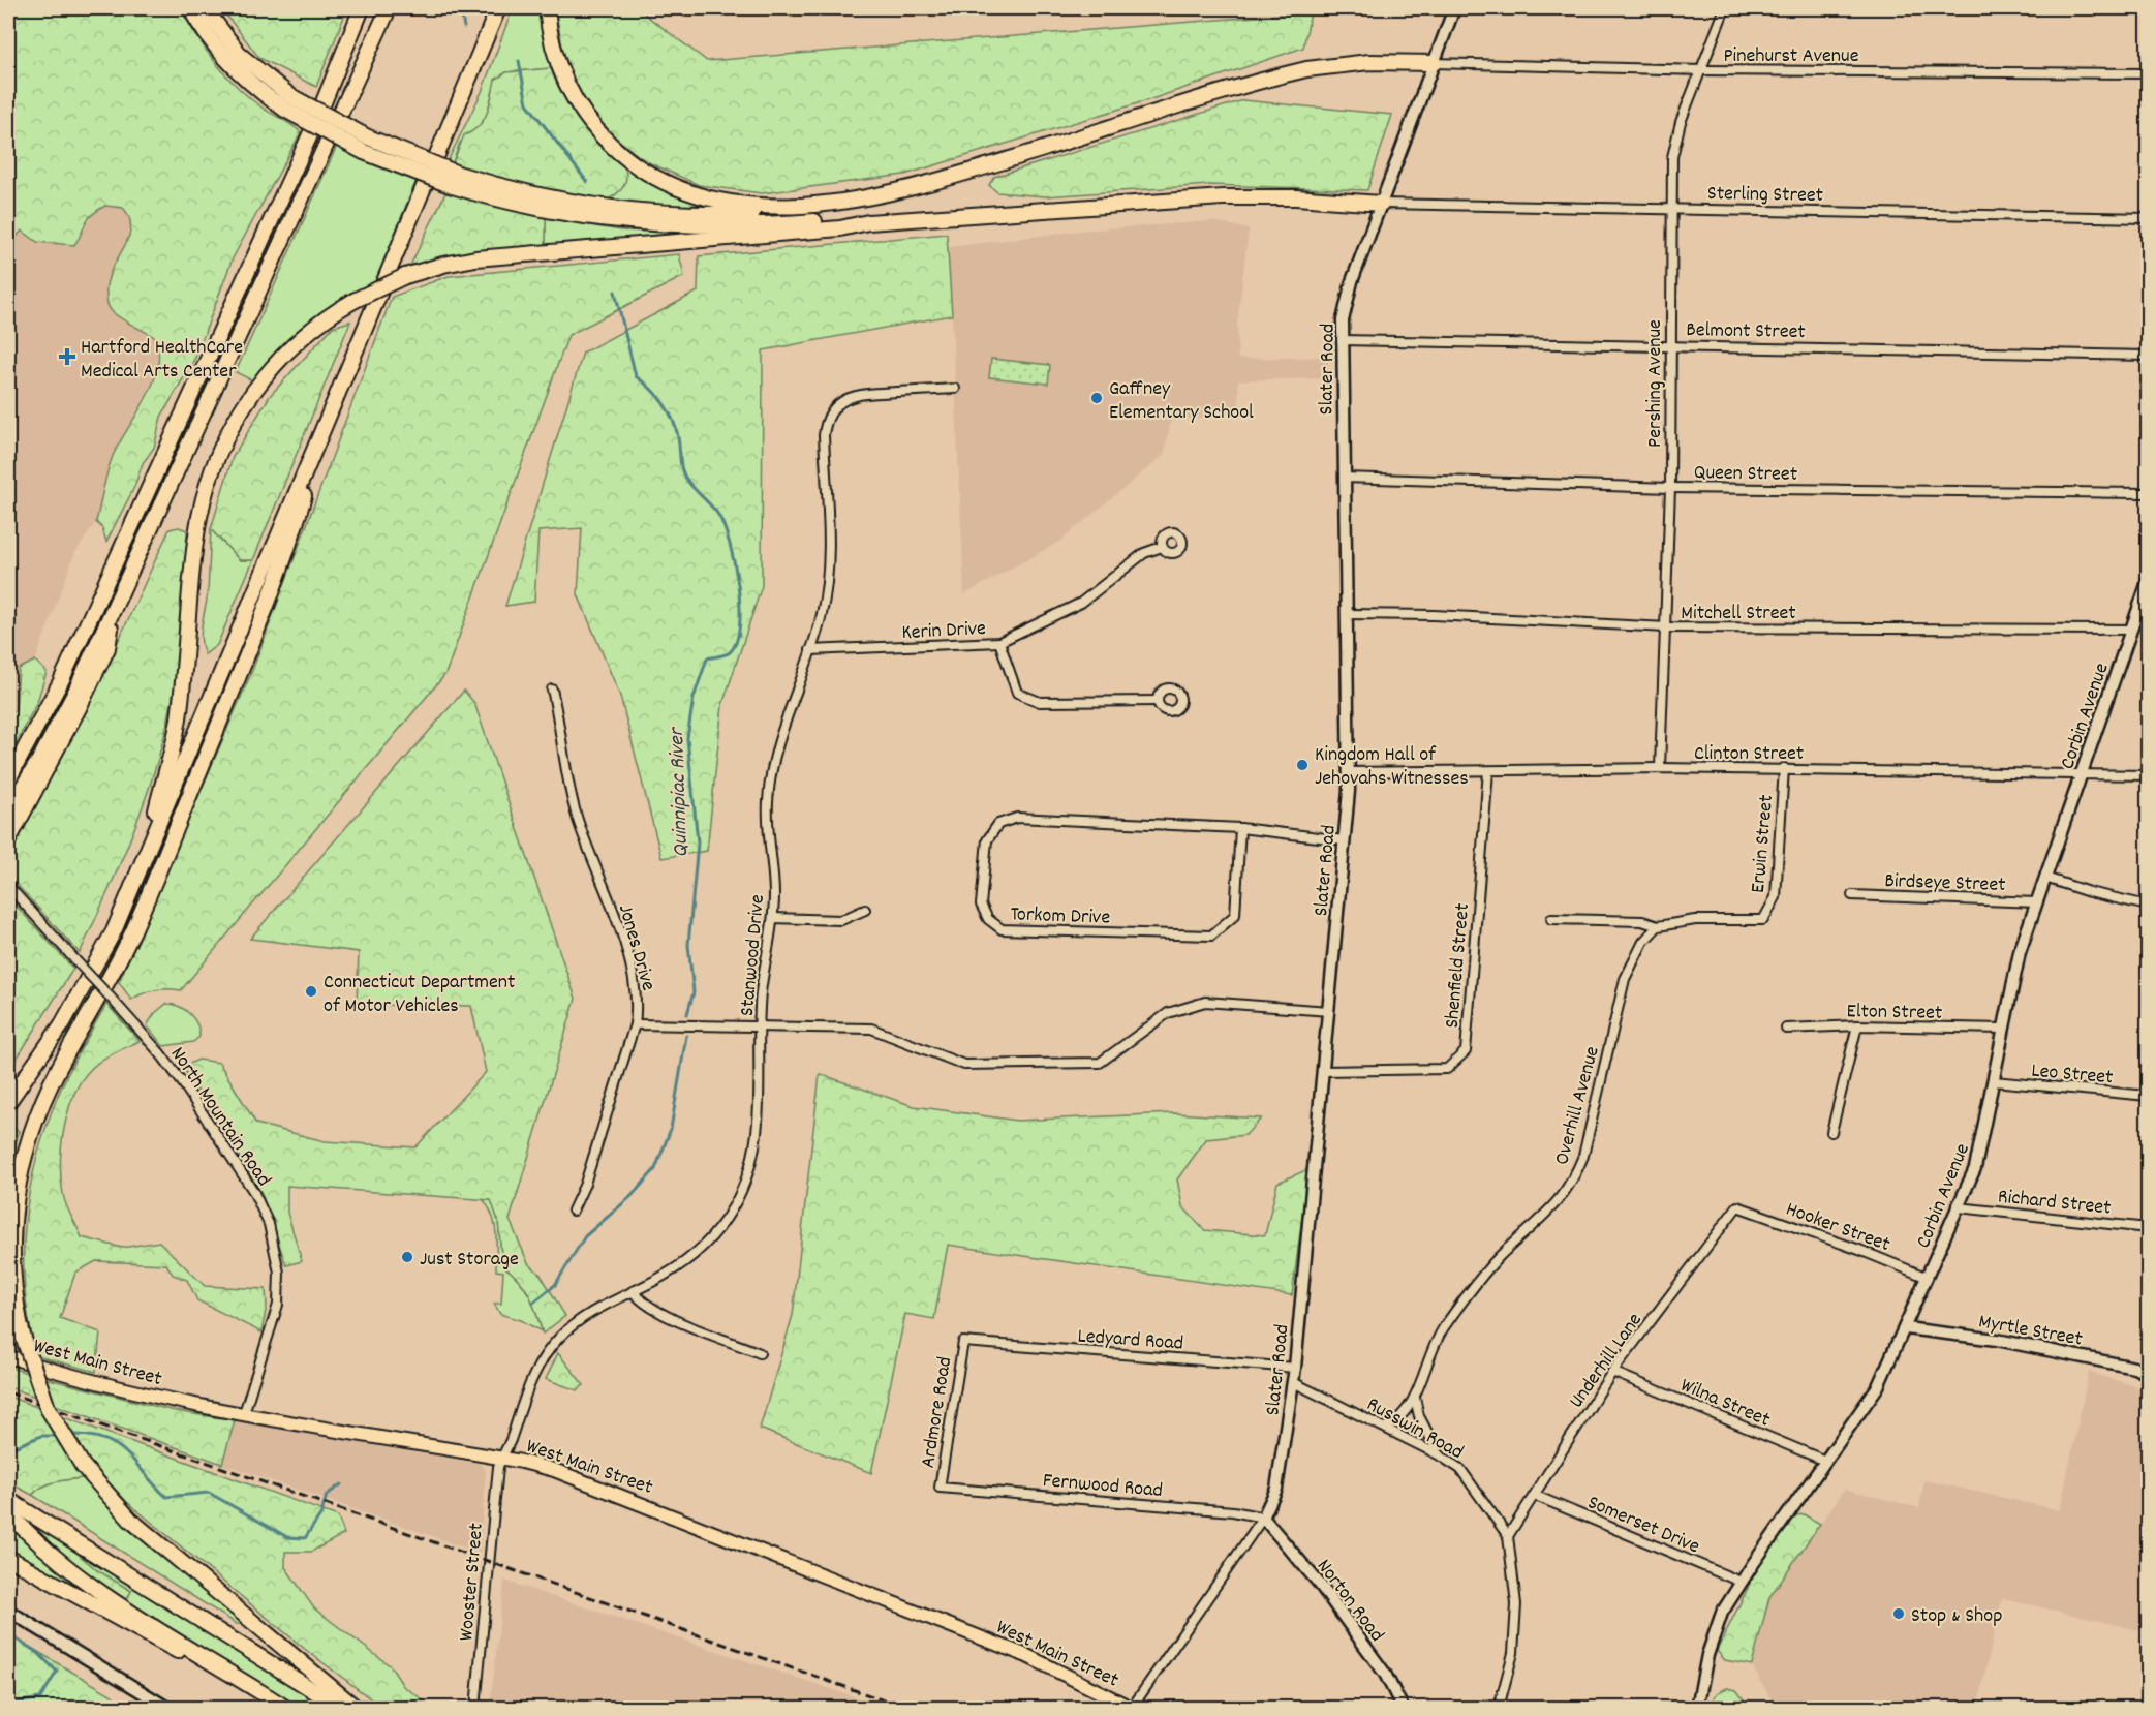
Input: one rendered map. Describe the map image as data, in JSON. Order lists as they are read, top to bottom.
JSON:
{
  "streets": {
    "main road": [
      "Slater Road",
      "Corbin Avenue",
      "Myrtle Street",
      "West Main Street",
      "Norton Road"
    ],
    "street": [
      "Pinehurst Avenue",
      "Sterling Street",
      "Belmont Street",
      "Pershing Avenue",
      "Queen Street",
      "Mitchell Street",
      "Kerin Drive",
      "Clinton Street",
      "Erwin Street",
      "Birdseye Street",
      "Torkom Drive",
      "Jones Drive",
      "Stanwood Drive",
      "Shenfield Street",
      "Elton Street",
      "Leo Street",
      "Overhill Avenue",
      "North Mountain Road",
      "Richard Street",
      "Hooker Street",
      "Ledyard Road",
      "Underhill Lane",
      "Wilna Street",
      "Ardmore Road",
      "Russwin Road",
      "Fernwood Road",
      "Somerset Drive",
      "Wooster Street"
    ]
  },
  "crossings": [
    ["Pinehurst Avenue", "Slater Road"],
    ["Pinehurst Avenue", "Pershing Avenue"],
    ["Sterling Street", "Slater Road"],
    ["Sterling Street", "Pershing Avenue"],
    ["Belmont Street", "Slater Road"],
    ["Belmont Street", "Pershing Avenue"],
    ["Slater Road", "Queen Street"],
    ["Slater Road", "Mitchell Street"],
    ["Slater Road", "Clinton Street"],
    ["Slater Road", "Torkom Drive"],
    ["Slater Road", "Shenfield Street"],
    ["Slater Road", "Ledyard Road"],
    ["Slater Road", "West Main Street"],
    ["Slater Road", "Russwin Road"],
    ["Slater Road", "Fernwood Road"],
    ["Slater Road", "Norton Road"],
    ["Pershing Avenue", "Queen Street"],
    ["Pershing Avenue", "Mitchell Street"],
    ["Pershing Avenue", "Clinton Street"],
    ["Mitchell Street", "Corbin Avenue"],
    ["Kerin Drive", "Stanwood Drive"],
    ["Corbin Avenue", "Clinton Street"],
    ["Corbin Avenue", "Birdseye Street"],
    ["Corbin Avenue", "Elton Street"],
    ["Corbin Avenue", "Leo Street"],
    ["Corbin Avenue", "Richard Street"],
    ["Corbin Avenue", "Hooker Street"],
    ["Corbin Avenue", "Myrtle Street"],
    ["Corbin Avenue", "Wilna Street"],
    ["Corbin Avenue", "Somerset Drive"],
    ["Clinton Street", "Erwin Street"],
    ["Clinton Street", "Shenfield Street"],
    ["Erwin Street", "Overhill Avenue"],
    ["Stanwood Drive", "West Main Street"],
    ["Stanwood Drive", "Wooster Street"],
    ["Overhill Avenue", "Russwin Road"],
    ["North Mountain Road", "West Main Street"],
    ["Hooker Street", "Underhill Lane"],
    ["Ledyard Road", "Ardmore Road"],
    ["Underhill Lane", "Wilna Street"],
    ["Underhill Lane", "Russwin Road"],
    ["Underhill Lane", "Somerset Drive"],
    ["West Main Street", "Wooster Street"],
    ["Ardmore Road", "Fernwood Road"],
    ["Fernwood Road", "Norton Road"]
  ],
  "water": ["Quinnipiac River"],
  "places": {
    "health": ["Hartford HealthCare Medical Arts Center"],
    "other": [
      "Gaffney Elementary School",
      "Kingdom Hall of Jehovahs Witnesses",
      "Connecticut Department of Motor Vehicles",
      "Just Storage",
      "Stop & Shop"
    ]
  }
}
